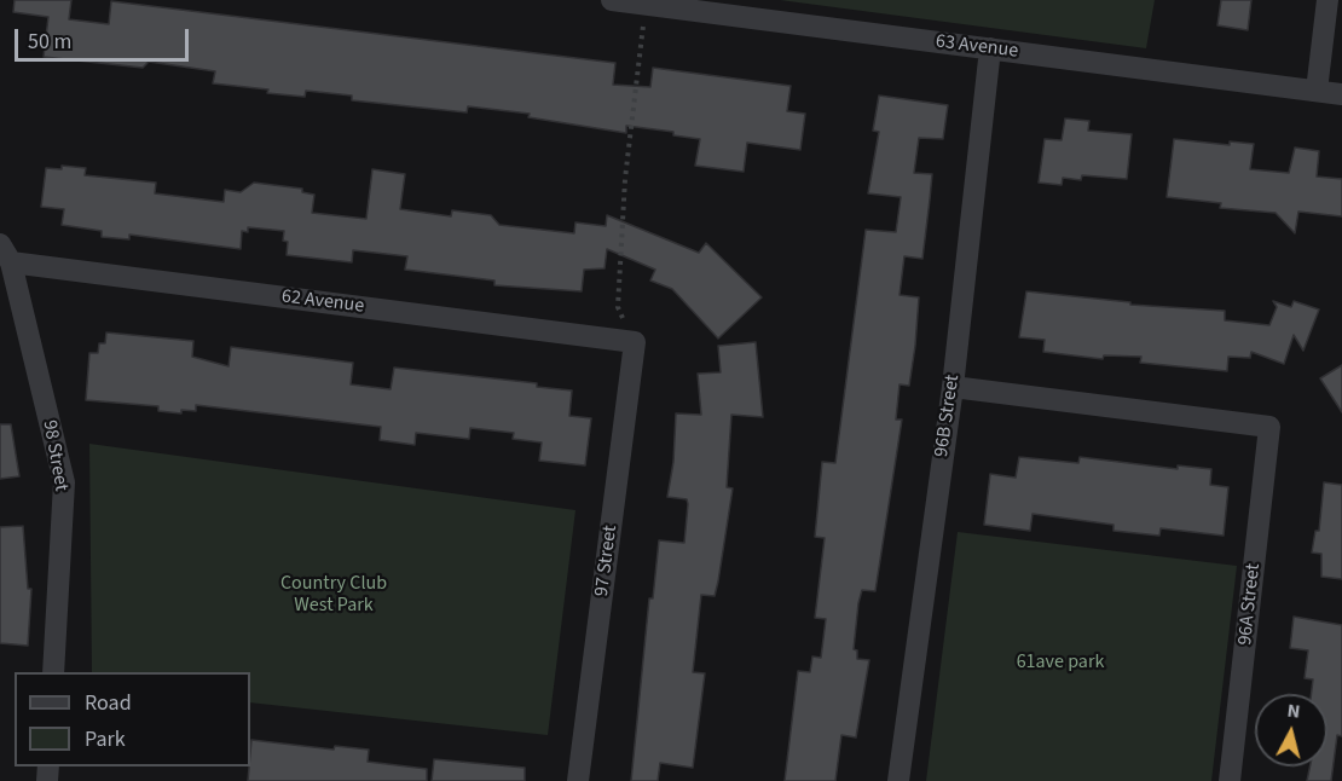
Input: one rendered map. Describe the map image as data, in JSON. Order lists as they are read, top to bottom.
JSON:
{
  "streets": {
    "street": [
      "63 Avenue",
      "62 Avenue",
      "96B Street",
      "98 Street",
      "97 Street",
      "96A Street"
    ]
  },
  "crossings": [
    ["63 Avenue", "96B Street"],
    ["62 Avenue", "98 Street"],
    ["62 Avenue", "97 Street"],
    ["96B Street", "96A Street"]
  ],
  "parks": ["Country Club West Park", "61ave park"],
  "legend": ["Road", "Park"],
  "scale_bar": "50 m",
  "north": "top"
}
